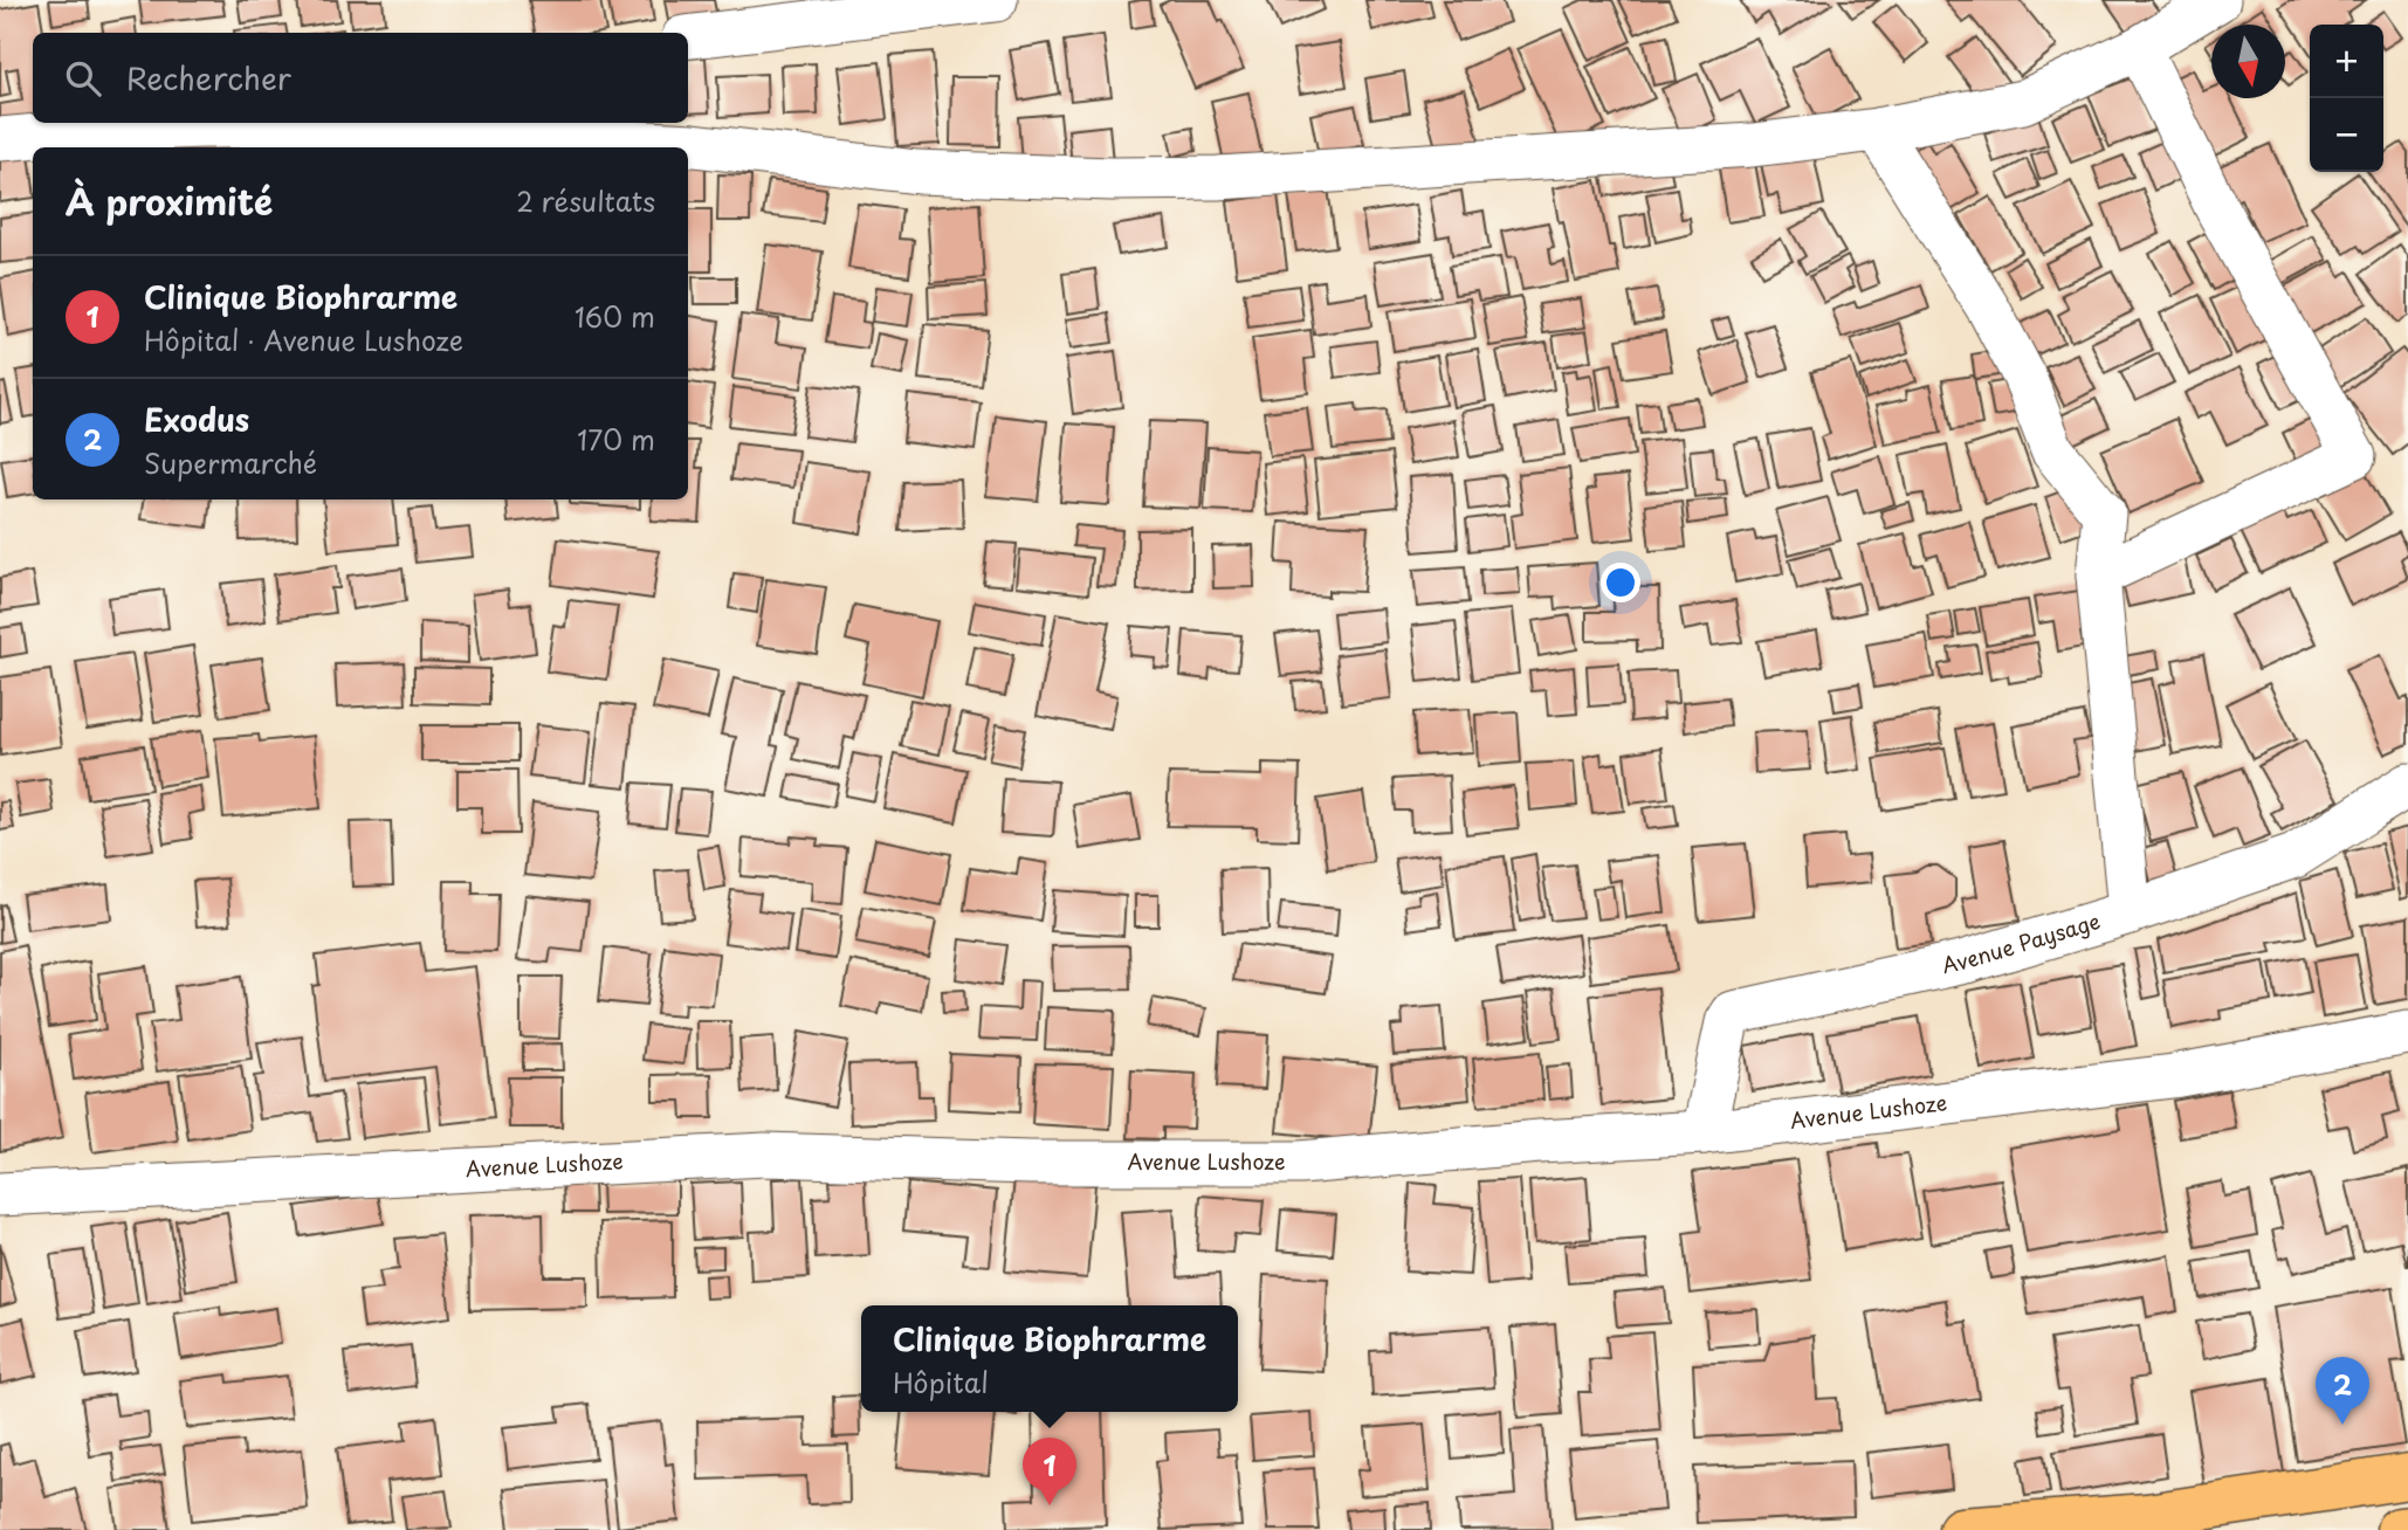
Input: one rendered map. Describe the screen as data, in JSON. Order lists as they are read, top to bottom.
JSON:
{
  "streets": {
    "street": ["Avenue Paysage", "Avenue Lushoze"]
  },
  "crossings": [
    ["Avenue Paysage", "Avenue Lushoze"]
  ],
  "north": "bottom",
  "page": {
    "map_buttons": ["+", "−"],
    "search": "Rechercher",
    "heading": ["À proximité", "2 résultats"],
    "list": [
      {
        "mark": "1",
        "name": "Clinique Biophrarme",
        "note": "Hôpital · Avenue Lushoze",
        "value": "160 m"
      },
      {
        "mark": "2",
        "name": "Exodus",
        "note": "Supermarché",
        "value": "170 m"
      }
    ],
    "popup": ["Clinique Biophrarme", "Hôpital"],
    "pins": ["2", "1"]
  }
}
